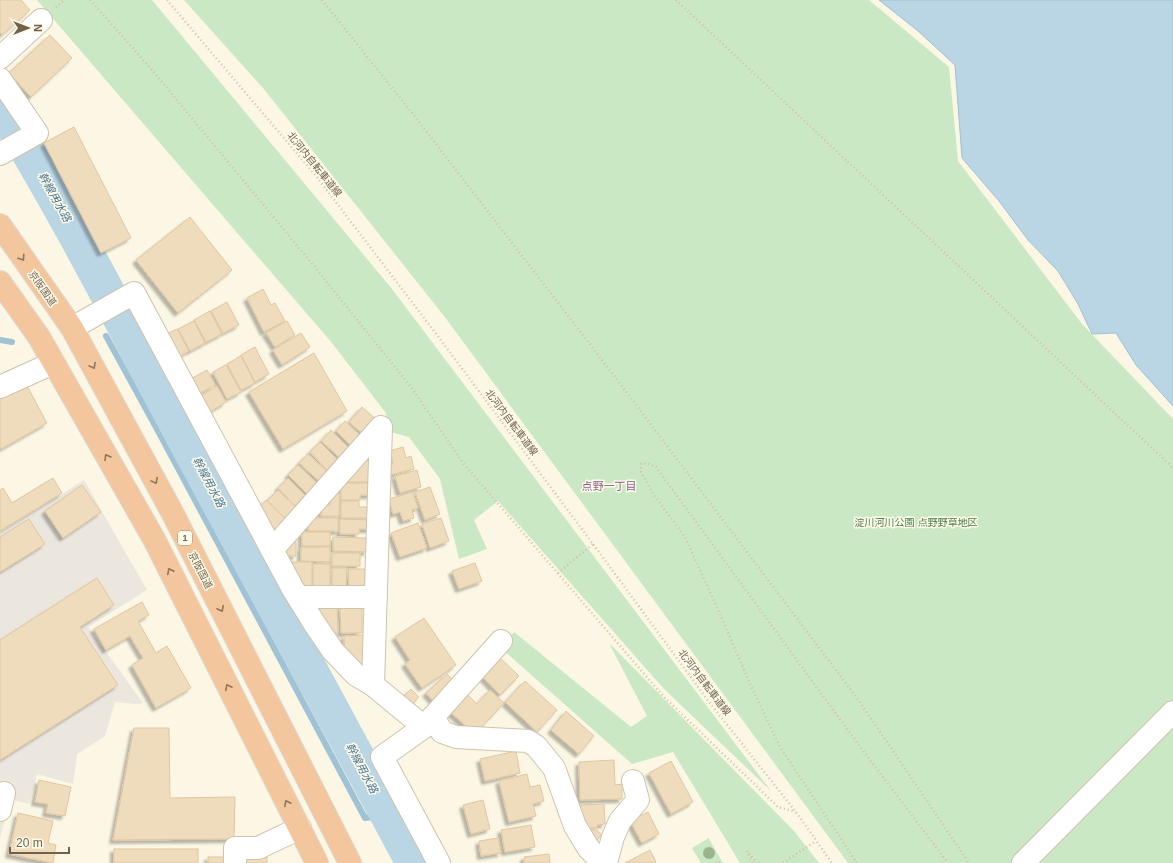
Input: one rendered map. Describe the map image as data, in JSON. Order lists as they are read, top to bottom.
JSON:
{
  "streets": {
    "highway": ["京阪国道", "1"],
    "path": ["北河内自転車道線"]
  },
  "districts": ["点野一丁目"],
  "water": ["幹線用水路"],
  "parks": ["淀川河川公園 点野野草地区"],
  "scale_bar": "20 m",
  "north": "right"
}
